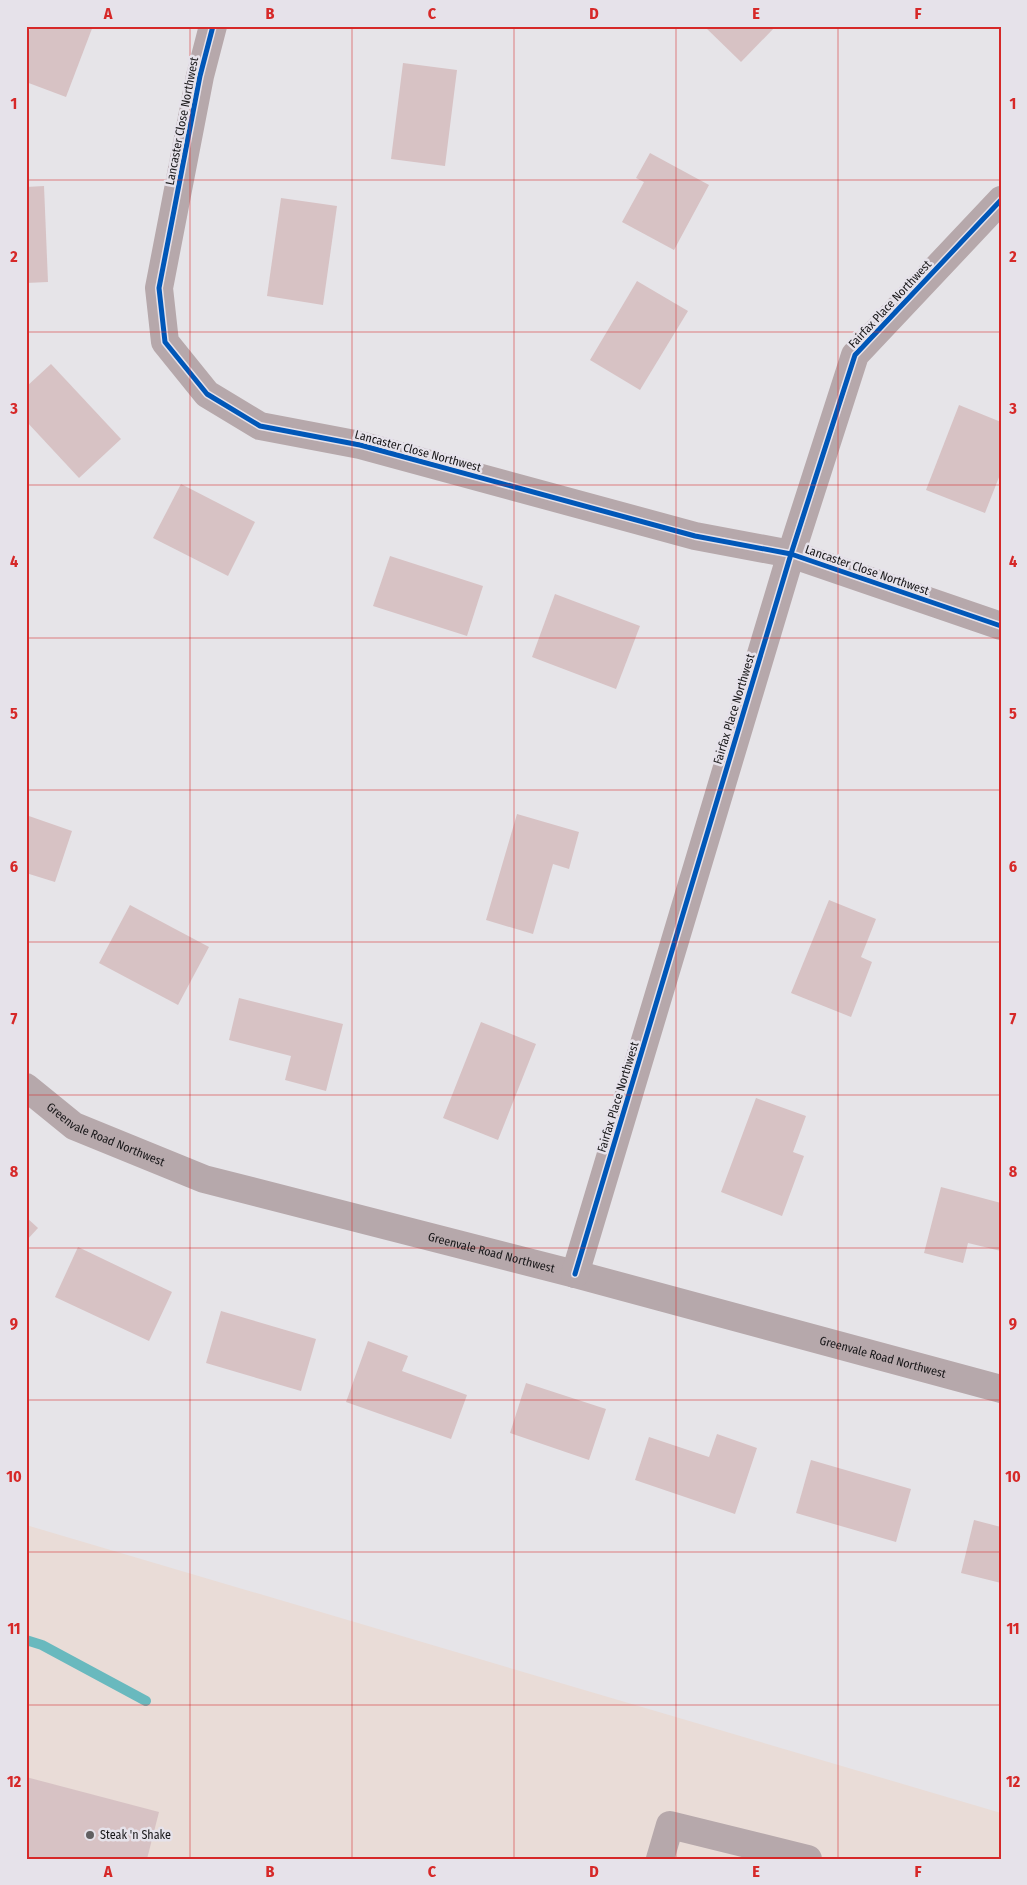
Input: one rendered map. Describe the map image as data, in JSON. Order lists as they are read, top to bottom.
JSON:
{
  "streets": {
    "street": ["Lancaster Close Northwest", "Fairfax Place Northwest", "Greenvale Road Northwest"]
  },
  "crossings": [
    ["Lancaster Close Northwest", "Fairfax Place Northwest"],
    ["Fairfax Place Northwest", "Greenvale Road Northwest"]
  ],
  "places": ["Steak 'n Shake"],
  "grid": {
    "columns": [
      "A",
      "B",
      "C",
      "D",
      "E",
      "F"
    ],
    "rows": [
      "1",
      "2",
      "3",
      "4",
      "5",
      "6",
      "7",
      "8",
      "9",
      "10",
      "11",
      "12"
    ]
  }
}
